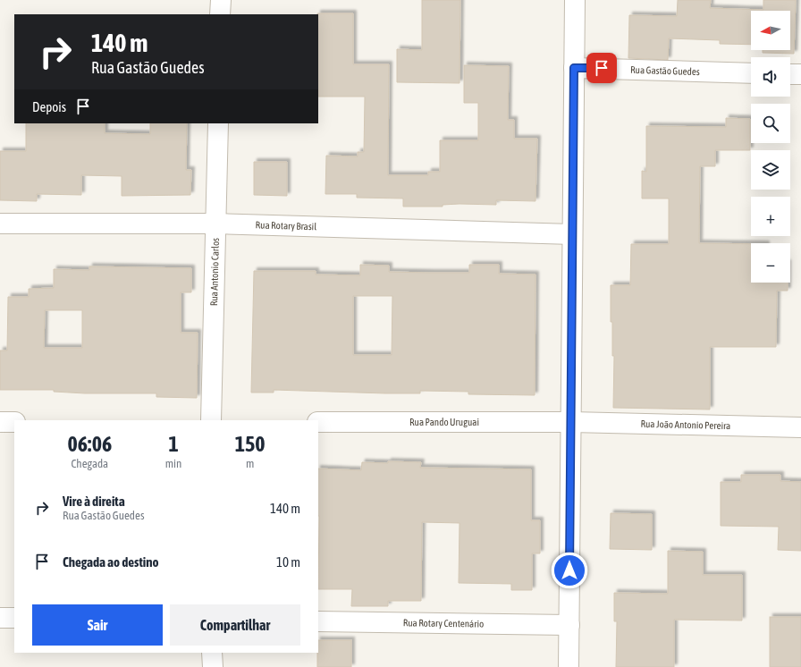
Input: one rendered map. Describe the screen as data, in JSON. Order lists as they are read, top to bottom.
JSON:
{
  "streets": {
    "street": [
      "Rua Gastão Guedes",
      "Rua Rotary Brasil",
      "Rua Antonio Carlos",
      "Rua Pando Uruguai",
      "Rua João Antonio Pereira",
      "Rua Rotary Centenário"
    ]
  },
  "crossings": [
    ["Rua Rotary Brasil", "Rua Antonio Carlos"],
    ["Rua Pando Uruguai", "Rua João Antonio Pereira"]
  ],
  "north": "left",
  "page": {
    "map_buttons": ["+", "−"],
    "turn": ["140 m", "Rua Gastão Guedes"],
    "then": "Depois",
    "eta": [
      "06:06",
      "Chegada",
      "1",
      "min",
      "150",
      "m"
    ],
    "list": [
      {
        "name": "Vire à direita",
        "note": "Rua Gastão Guedes",
        "value": "140 m"
      },
      {
        "name": "Chegada ao destino",
        "value": "10 m"
      }
    ],
    "buttons": ["Sair", "Compartilhar"]
  }
}
